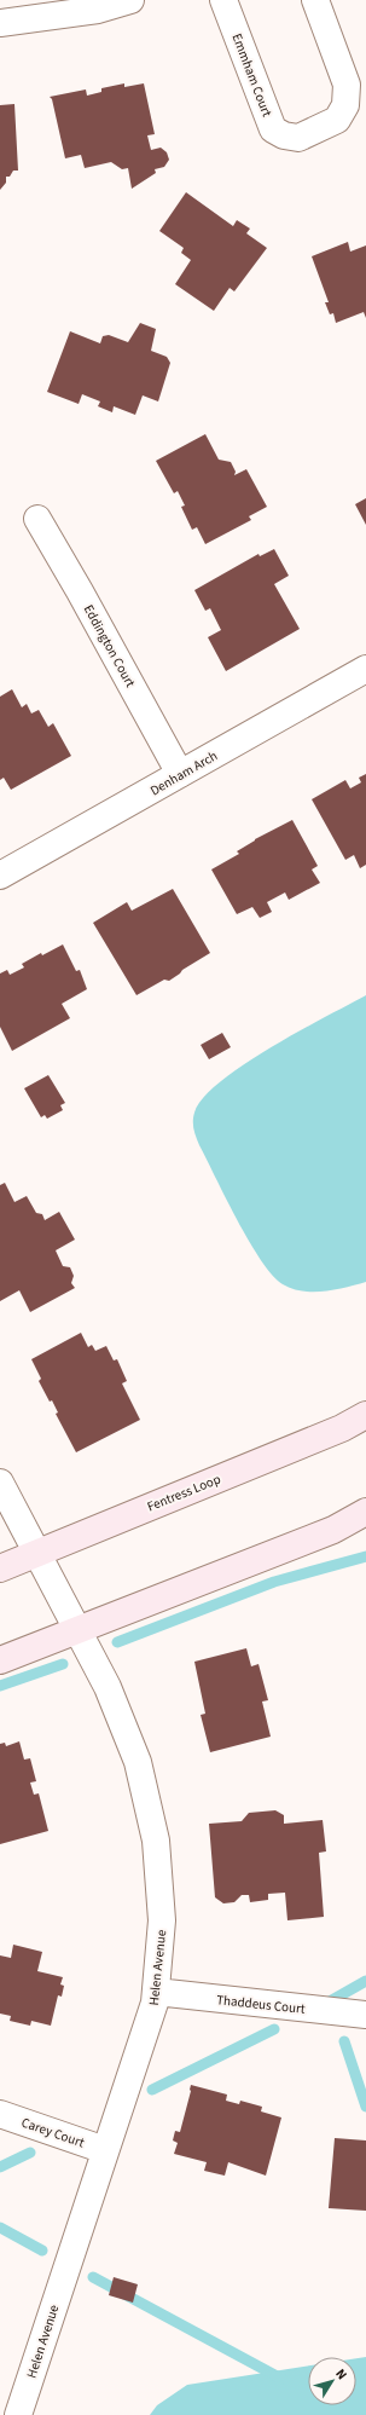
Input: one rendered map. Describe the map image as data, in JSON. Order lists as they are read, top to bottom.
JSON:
{
  "streets": {
    "street": [
      "Emmham Court",
      "Eddington Court",
      "Denham Arch",
      "Fentress Loop",
      "Helen Avenue",
      "Thaddeus Court",
      "Carey Court"
    ]
  },
  "crossings": [
    ["Eddington Court", "Denham Arch"],
    ["Fentress Loop", "Helen Avenue"],
    ["Helen Avenue", "Thaddeus Court"],
    ["Helen Avenue", "Carey Court"]
  ],
  "north": "top right"
}
